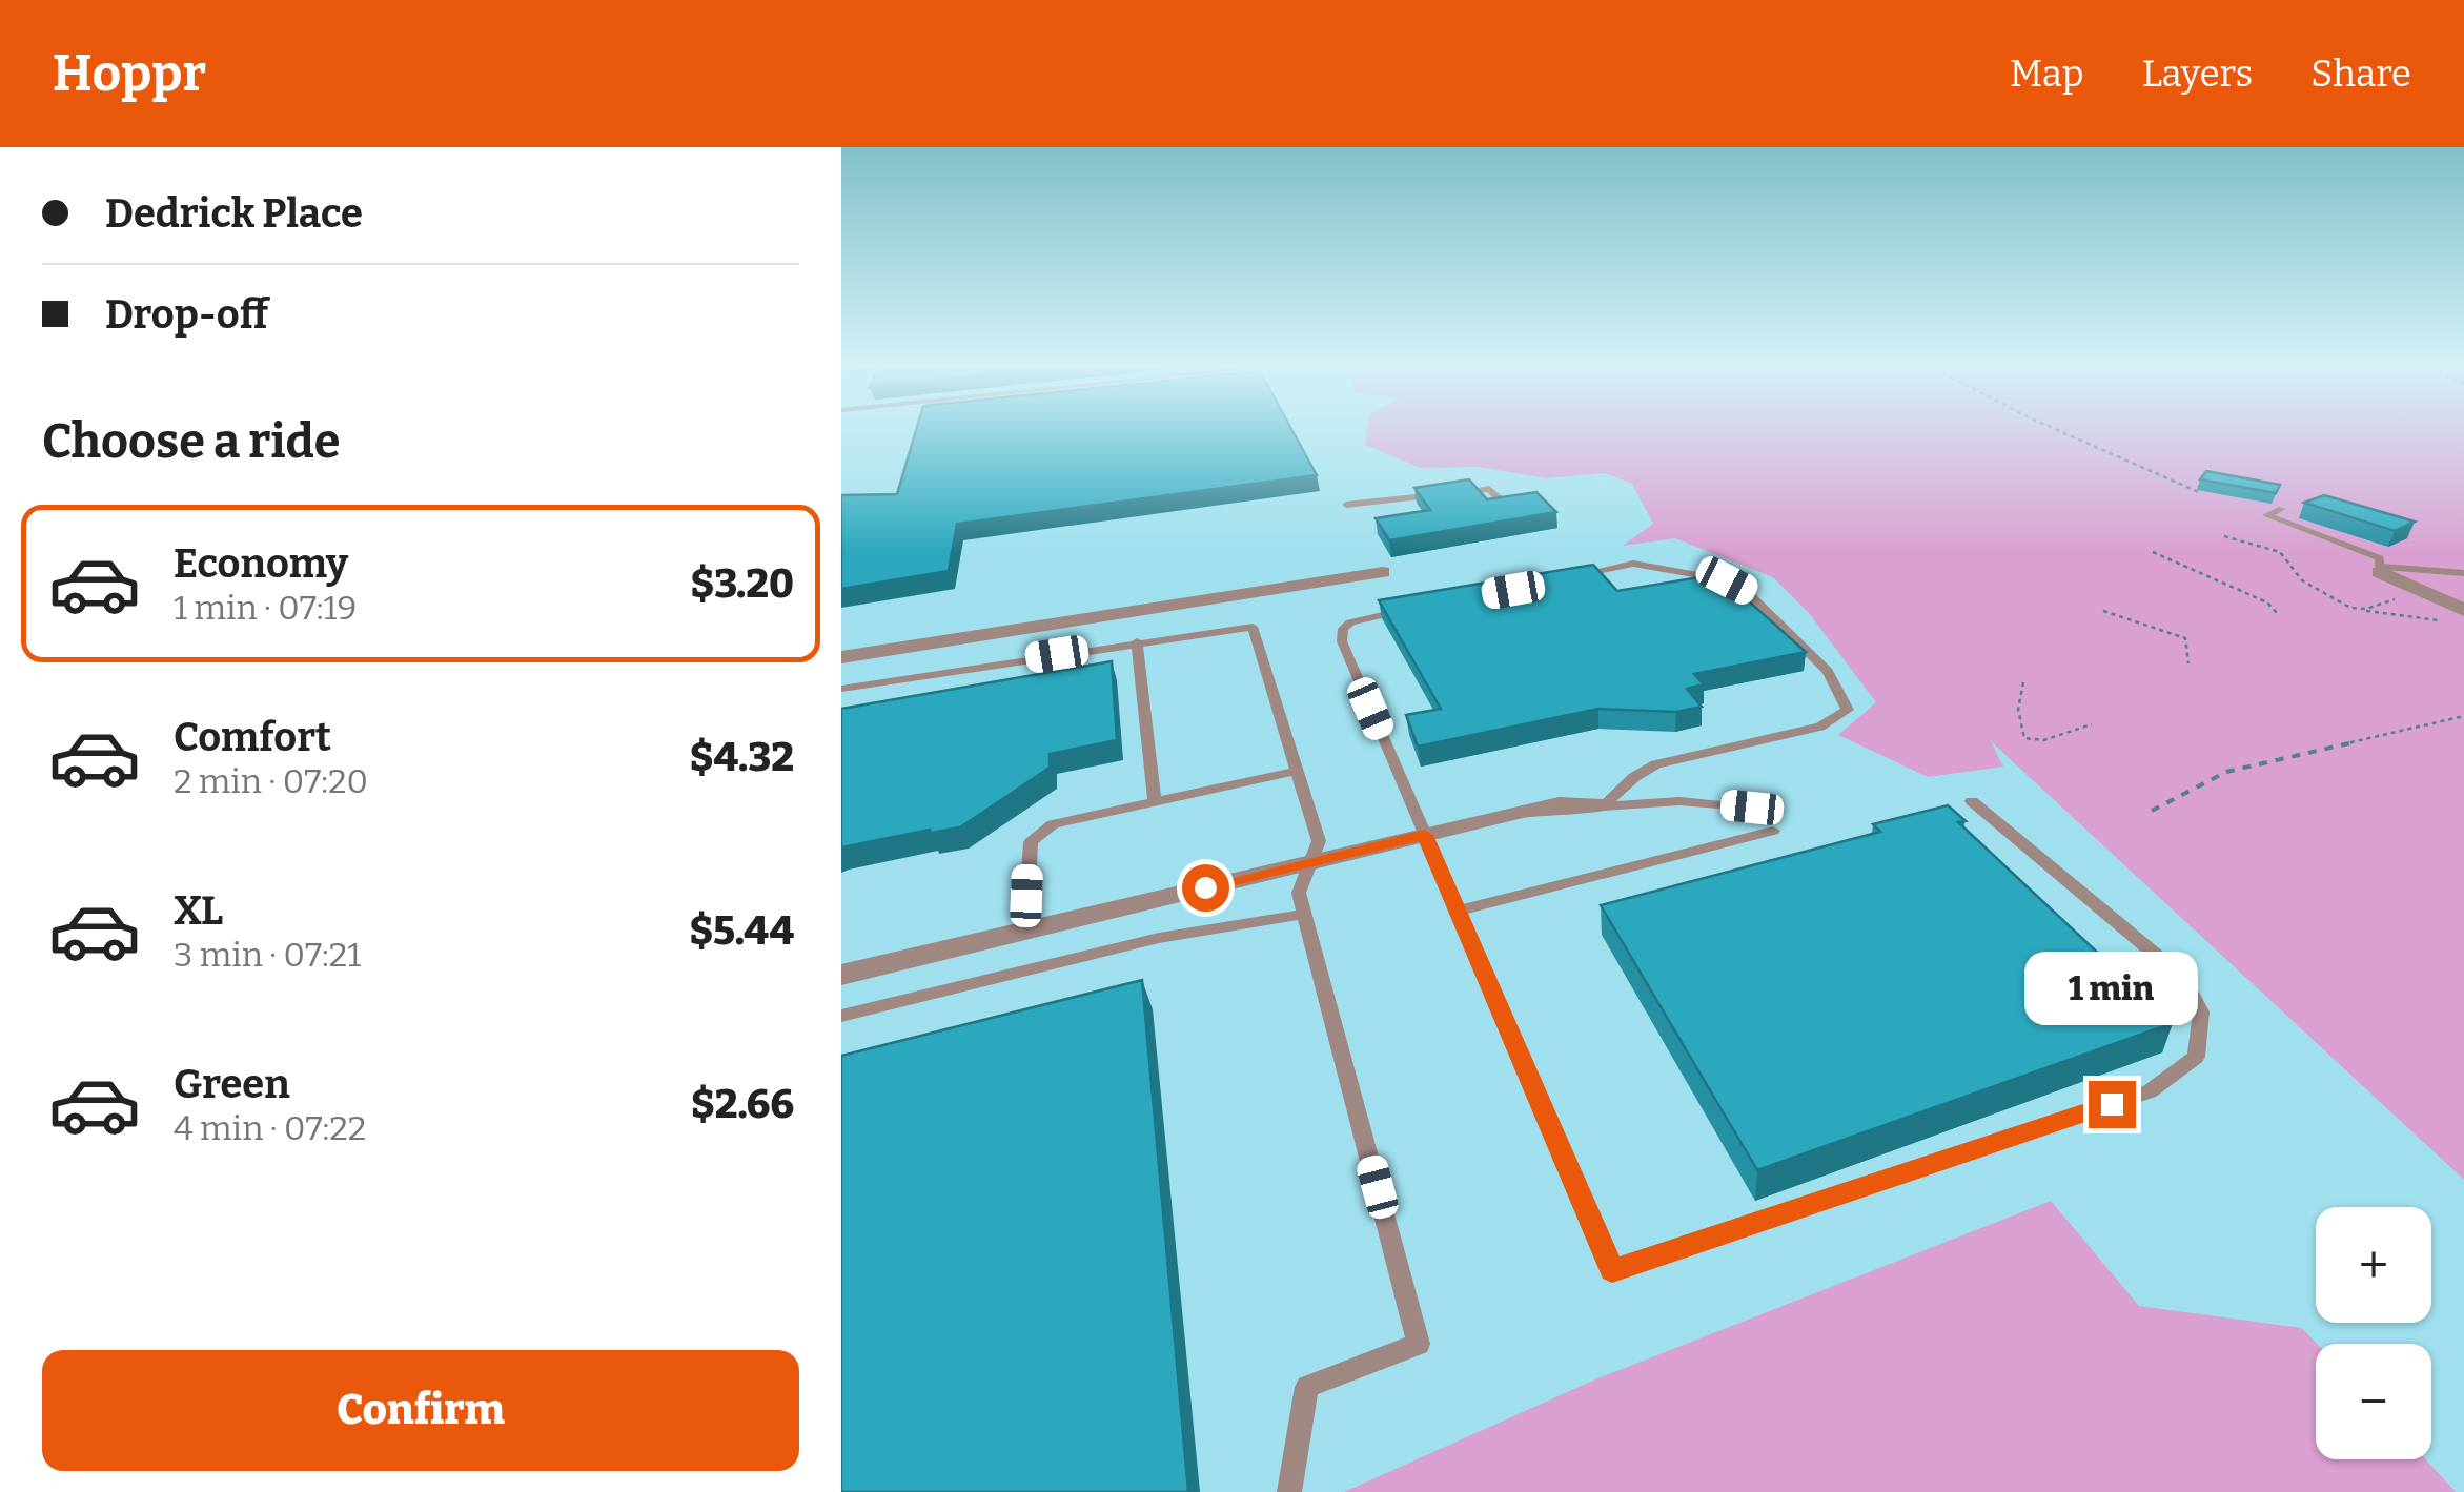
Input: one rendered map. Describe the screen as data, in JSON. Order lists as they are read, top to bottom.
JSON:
{
  "page": {
    "header": "Hoppr",
    "nav": ["Map", "Layers", "Share"],
    "banner": ["Dedrick Place", "Drop-off"],
    "heading": "Choose a ride",
    "list": [
      {
        "name": "Economy",
        "note": "1 min · 07:19",
        "value": "$3.20"
      },
      {
        "name": "Comfort",
        "note": "2 min · 07:20",
        "value": "$4.32"
      },
      {
        "name": "XL",
        "note": "3 min · 07:21",
        "value": "$5.44"
      },
      {
        "name": "Green",
        "note": "4 min · 07:22",
        "value": "$2.66"
      }
    ],
    "bubble": "1 min",
    "map_buttons": ["+", "−"],
    "buttons": "Confirm"
  }
}
